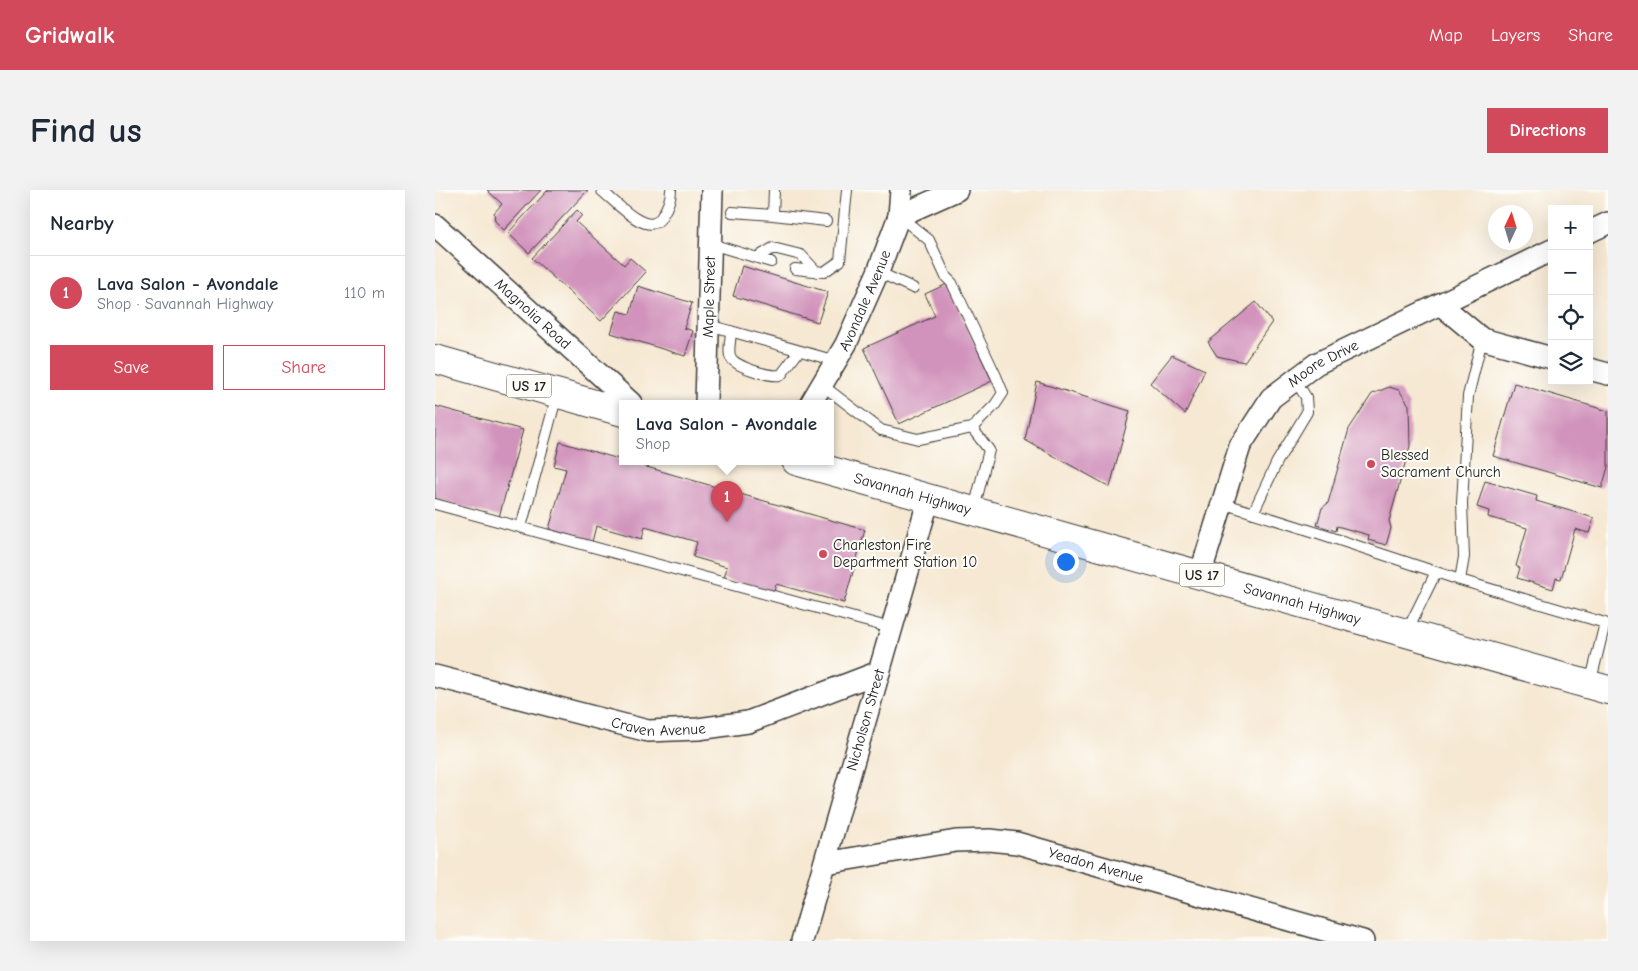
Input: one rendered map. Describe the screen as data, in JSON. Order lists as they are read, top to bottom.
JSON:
{
  "streets": {
    "highway": ["US 17", "Savannah Highway"],
    "street": [
      "Maple Street",
      "Avondale Avenue",
      "Magnolia Road",
      "Moore Drive",
      "Nicholson Street",
      "Craven Avenue",
      "Yeadon Avenue"
    ]
  },
  "crossings": [
    ["Moore Drive", "Savannah Highway"],
    ["Savannah Highway", "Nicholson Street"],
    ["Nicholson Street", "Craven Avenue"],
    ["Nicholson Street", "Yeadon Avenue"]
  ],
  "places": ["Blessed Sacrament Church", "Charleston Fire Department Station 10"],
  "north": "top",
  "page": {
    "header": "Gridwalk",
    "nav": ["Map", "Layers", "Share"],
    "buttons": [
      "Directions",
      ["Save", "Share"]
    ],
    "title": "Find us",
    "heading": "Nearby",
    "map_buttons": ["+", "−"],
    "list": [
      {
        "mark": "1",
        "name": "Lava Salon - Avondale",
        "note": "Shop · Savannah Highway",
        "value": "110 m"
      }
    ],
    "popup": ["Lava Salon - Avondale", "Shop"],
    "pins": "1"
  }
}
